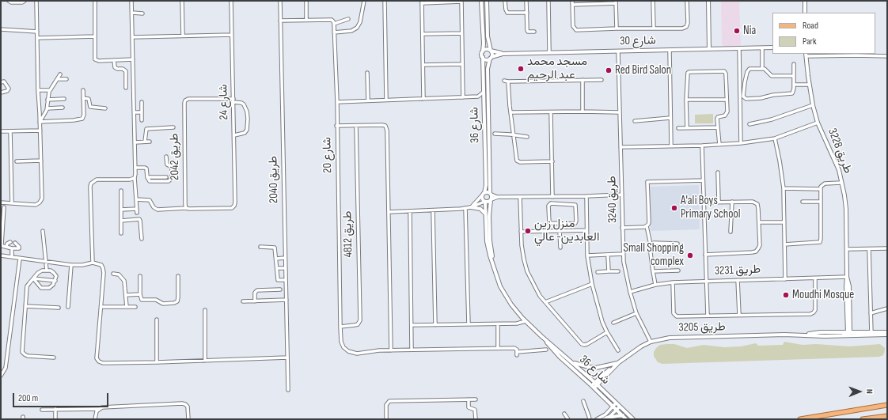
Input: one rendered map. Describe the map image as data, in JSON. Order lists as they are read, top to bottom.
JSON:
{
  "streets": {
    "street": [
      "شارع 30",
      "شارع 24",
      "شارع 36",
      "طريق 3228",
      "شارع 20",
      "طريق 2042",
      "طريق 2040",
      "طريق 3240",
      "طريق 4812",
      "طريق 3231",
      "طريق 3205"
    ]
  },
  "crossings": [
    ["شارع 30", "شارع 36"],
    ["شارع 30", "طريق 3240"],
    ["شارع 24", "طريق 2042"],
    ["شارع 36", "طريق 3205"],
    ["طريق 3228", "طريق 3231"],
    ["طريق 3228", "طريق 3205"],
    ["شارع 20", "طريق 4812"],
    ["طريق 3240", "طريق 3231"],
    ["طريق 3240", "طريق 3205"]
  ],
  "places": [
    "Nia",
    "مسجد محمد عبد الرحيم",
    "Red Bird Salon",
    "A'ali Boys Primary School",
    "منزل زين العابدين- عالي",
    "Small Shopping complex",
    "Moudhi Mosque"
  ],
  "legend": ["Road", "Park"],
  "scale_bar": "200 m",
  "north": "right"
}
